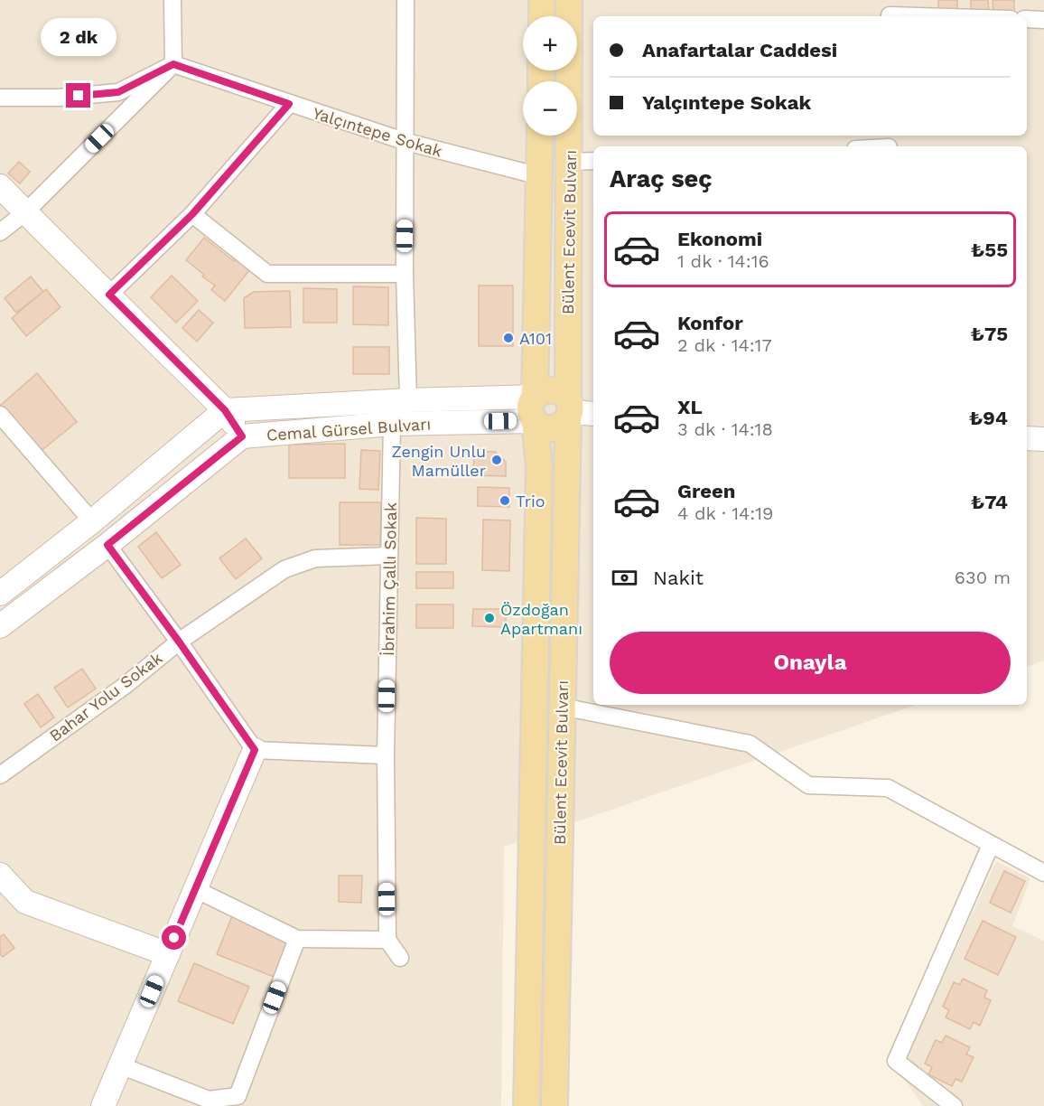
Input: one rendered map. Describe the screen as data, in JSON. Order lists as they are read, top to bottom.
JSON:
{
  "streets": {
    "main road": ["Bülent Ecevit Bulvarı"],
    "street": [
      "Yalçıntepe Sokak",
      "Cemal Gürsel Bulvarı",
      "İbrahim Çallı Sokak",
      "Bahar Yolu Sokak"
    ]
  },
  "crossings": [
    ["Yalçıntepe Sokak", "Bülent Ecevit Bulvarı"],
    ["Bülent Ecevit Bulvarı", "Cemal Gürsel Bulvarı"],
    ["Cemal Gürsel Bulvarı", "İbrahim Çallı Sokak"],
    ["İbrahim Çallı Sokak", "Bahar Yolu Sokak"]
  ],
  "places": [
    "A101",
    "Zengin Unlu Mamüller",
    "Trio",
    "Özdoğan Apartmanı"
  ],
  "page": {
    "map_buttons": ["+", "−"],
    "banner": ["Anafartalar Caddesi", "Yalçıntepe Sokak"],
    "bubble": "2 dk",
    "heading": "Araç seç",
    "list": [
      {
        "name": "Ekonomi",
        "note": "1 dk · 14:16",
        "value": "₺55"
      },
      {
        "name": "Konfor",
        "note": "2 dk · 14:17",
        "value": "₺75"
      },
      {
        "name": "XL",
        "note": "3 dk · 14:18",
        "value": "₺94"
      },
      {
        "name": "Green",
        "note": "4 dk · 14:19",
        "value": "₺74"
      }
    ],
    "pay": ["Nakit", "630 m"],
    "buttons": "Onayla"
  }
}
